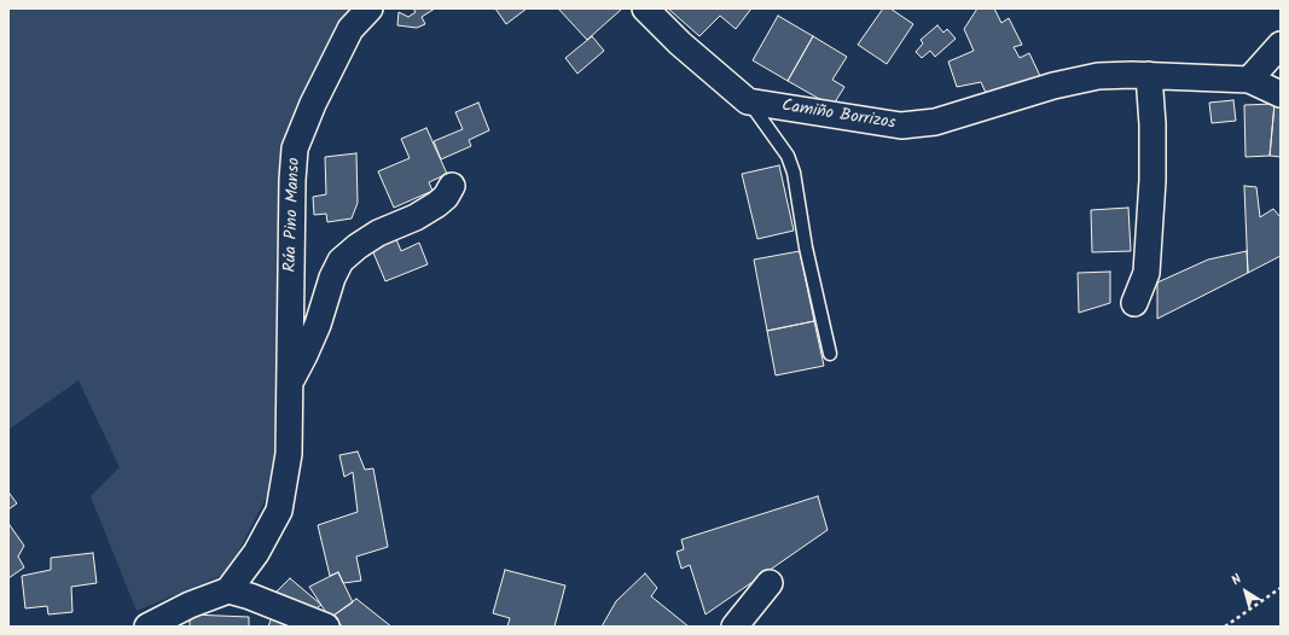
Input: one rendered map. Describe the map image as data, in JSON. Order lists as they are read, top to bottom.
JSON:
{
  "streets": {
    "street": ["Camiño Borrizos", "Rúa Pino Manso"]
  },
  "north": "top left"
}
